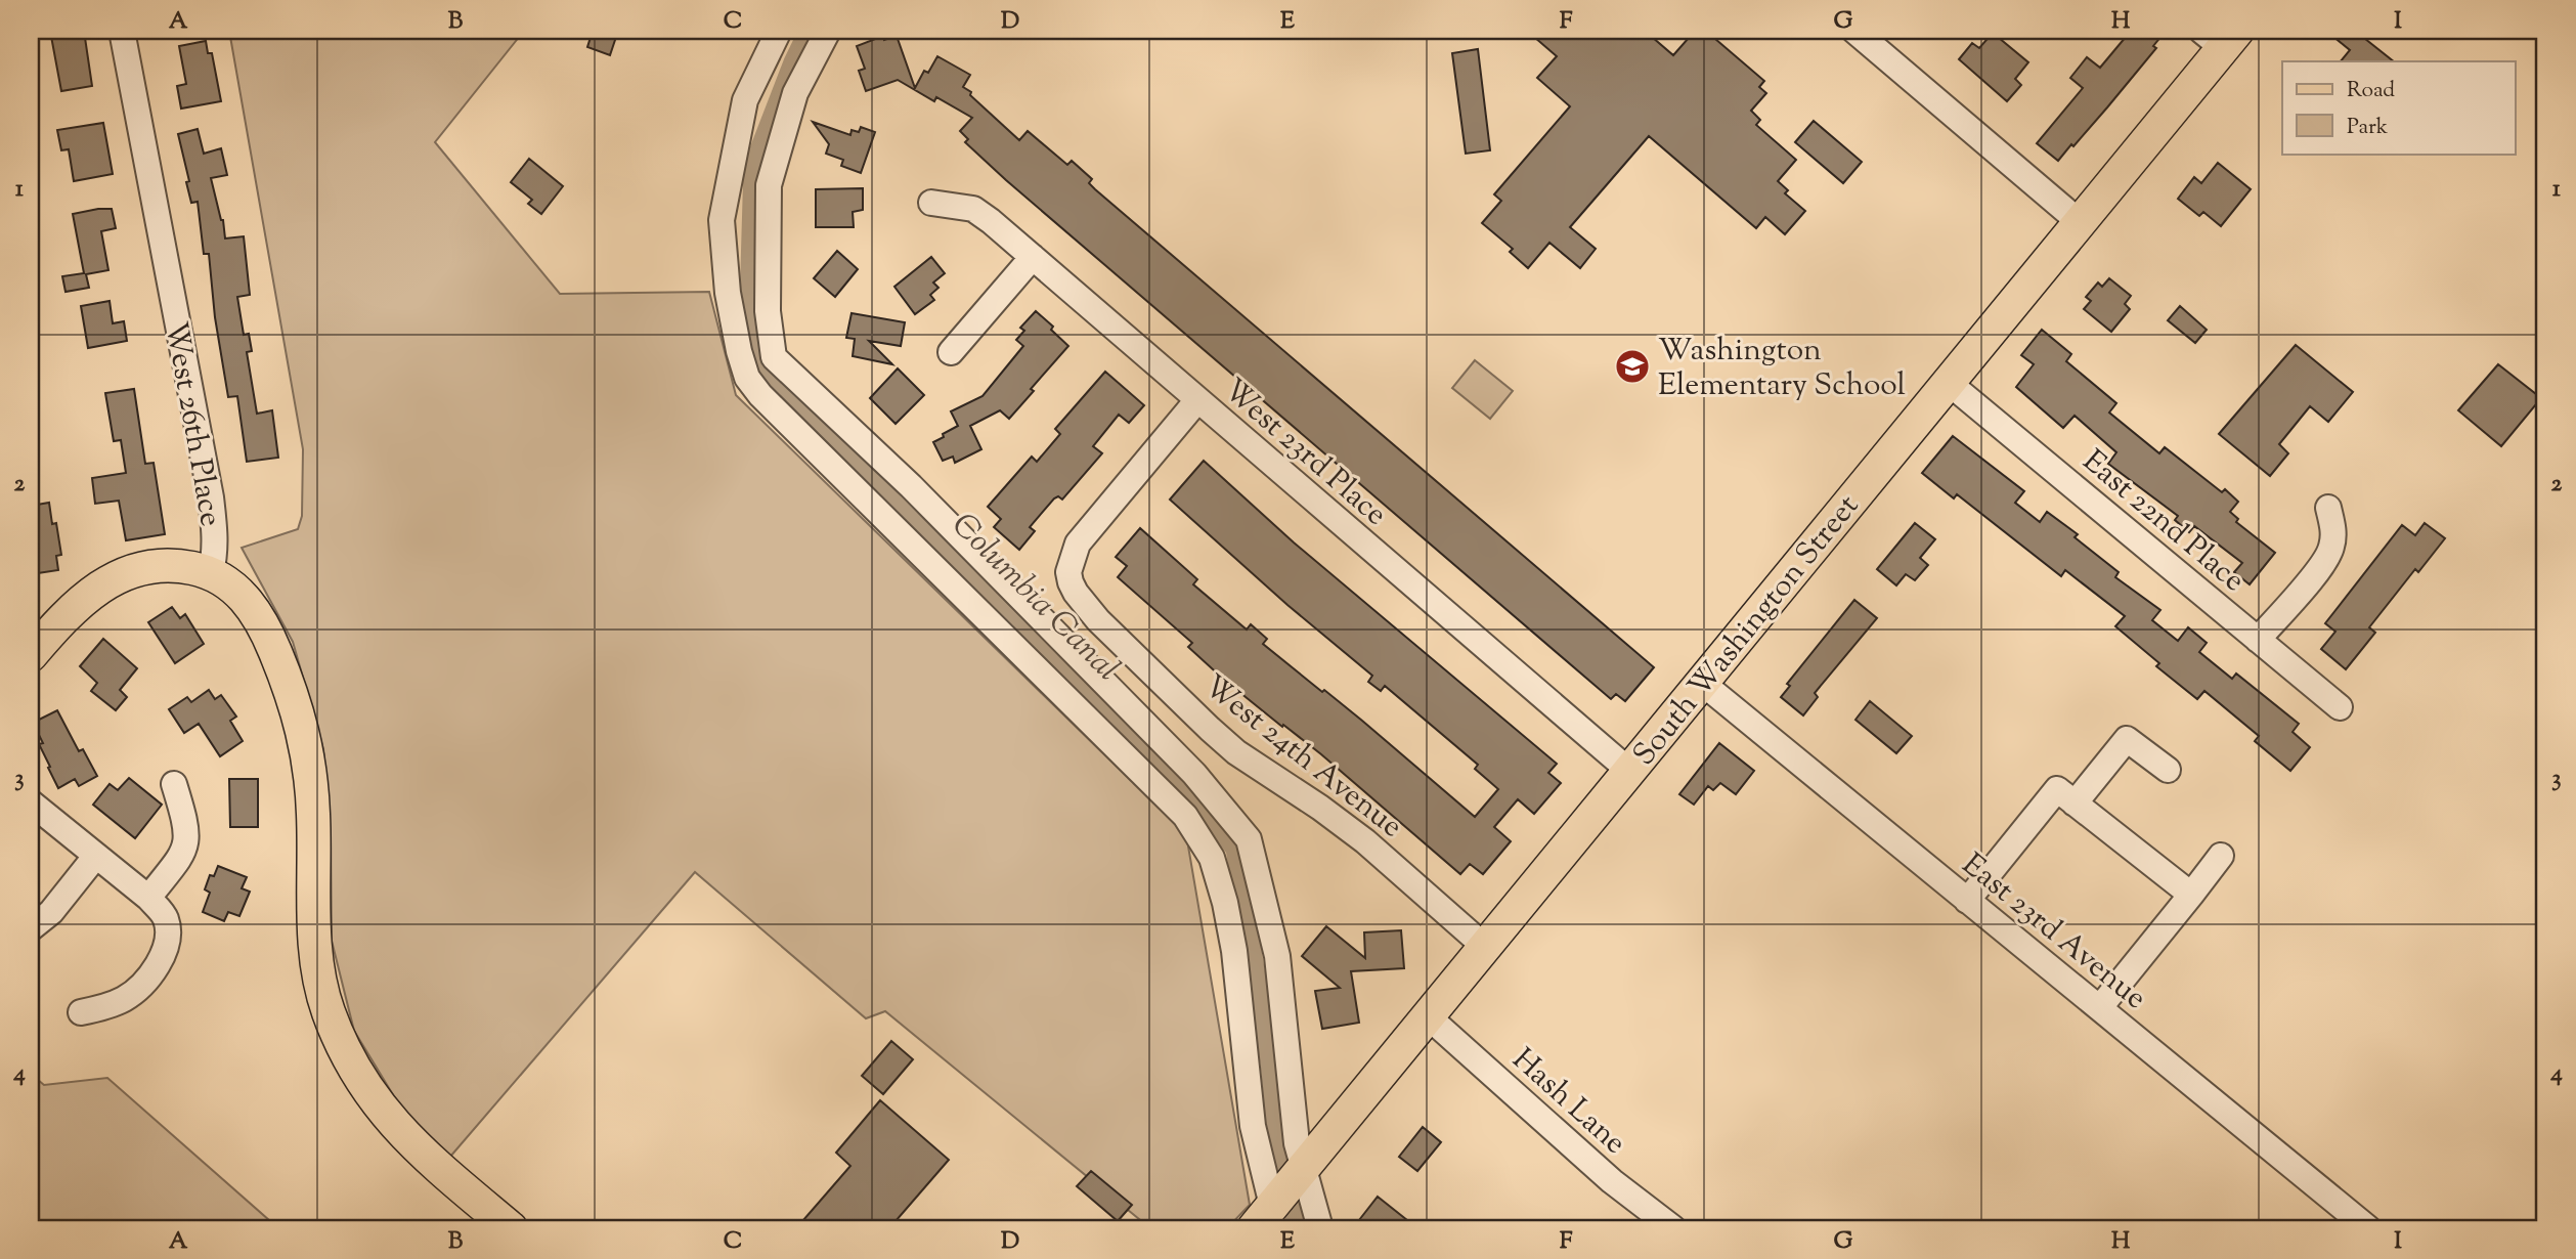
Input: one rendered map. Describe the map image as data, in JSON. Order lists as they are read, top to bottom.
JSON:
{
  "streets": {
    "main road": ["West 26th Place", "South Washington Street"],
    "street": [
      "West 23rd Place",
      "East 22nd Place",
      "West 24th Avenue",
      "East 23rd Avenue",
      "Hash Lane"
    ]
  },
  "crossings": [
    ["West 23rd Place", "South Washington Street"],
    ["West 23rd Place", "West 24th Avenue"],
    ["East 22nd Place", "South Washington Street"],
    ["South Washington Street", "West 24th Avenue"],
    ["South Washington Street", "East 23rd Avenue"],
    ["South Washington Street", "Hash Lane"]
  ],
  "water": ["Columbia Canal"],
  "places": {
    "school or university": ["Washington Elementary School"]
  },
  "legend": ["Road", "Park"],
  "grid": {
    "columns": [
      "A",
      "B",
      "C",
      "D",
      "E",
      "F",
      "G",
      "H",
      "I"
    ],
    "rows": [
      "1",
      "2",
      "3",
      "4"
    ]
  }
}
